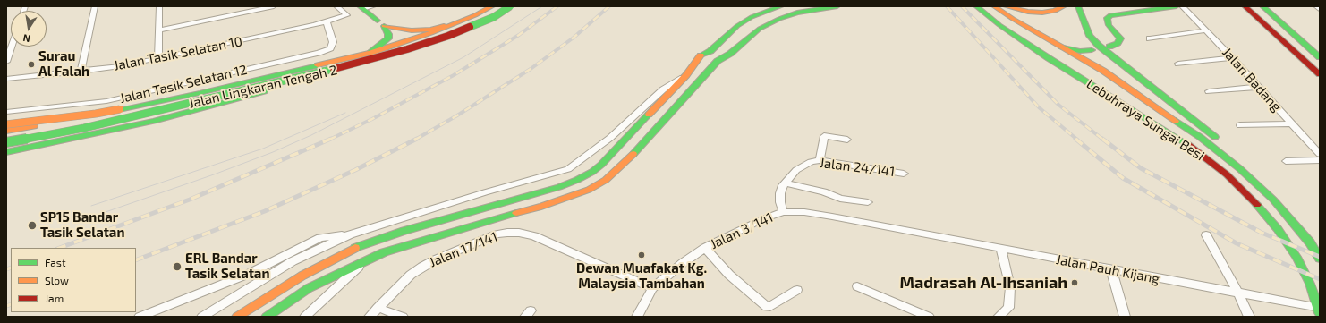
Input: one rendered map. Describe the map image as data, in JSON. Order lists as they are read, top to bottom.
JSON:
{
  "streets": {
    "main road": ["Jalan Lingkaran Tengah 2", "Lebuhraya Sungai Besi"],
    "street": [
      "Jalan Tasik Selatan 10",
      "Jalan Badang",
      "Jalan Tasik Selatan 12",
      "Jalan 24/141",
      "Jalan 3/141",
      "Jalan 17/141",
      "Jalan Pauh Kijang"
    ]
  },
  "crossings": [
    ["Jalan Tasik Selatan 10", "Jalan Tasik Selatan 12"],
    ["Lebuhraya Sungai Besi", "Jalan Pauh Kijang"],
    ["Jalan 24/141", "Jalan 3/141"],
    ["Jalan 3/141", "Jalan 17/141"],
    ["Jalan 3/141", "Jalan Pauh Kijang"]
  ],
  "places": [
    "Surau Al Falah",
    "SP15 Bandar Tasik Selatan",
    "Dewan Muafakat Kg. Malaysia Tambahan",
    "ERL Bandar Tasik Selatan",
    "Madrasah Al-Ihsaniah"
  ],
  "legend": ["Fast", "Slow", "Jam"],
  "north": "bottom"
}
